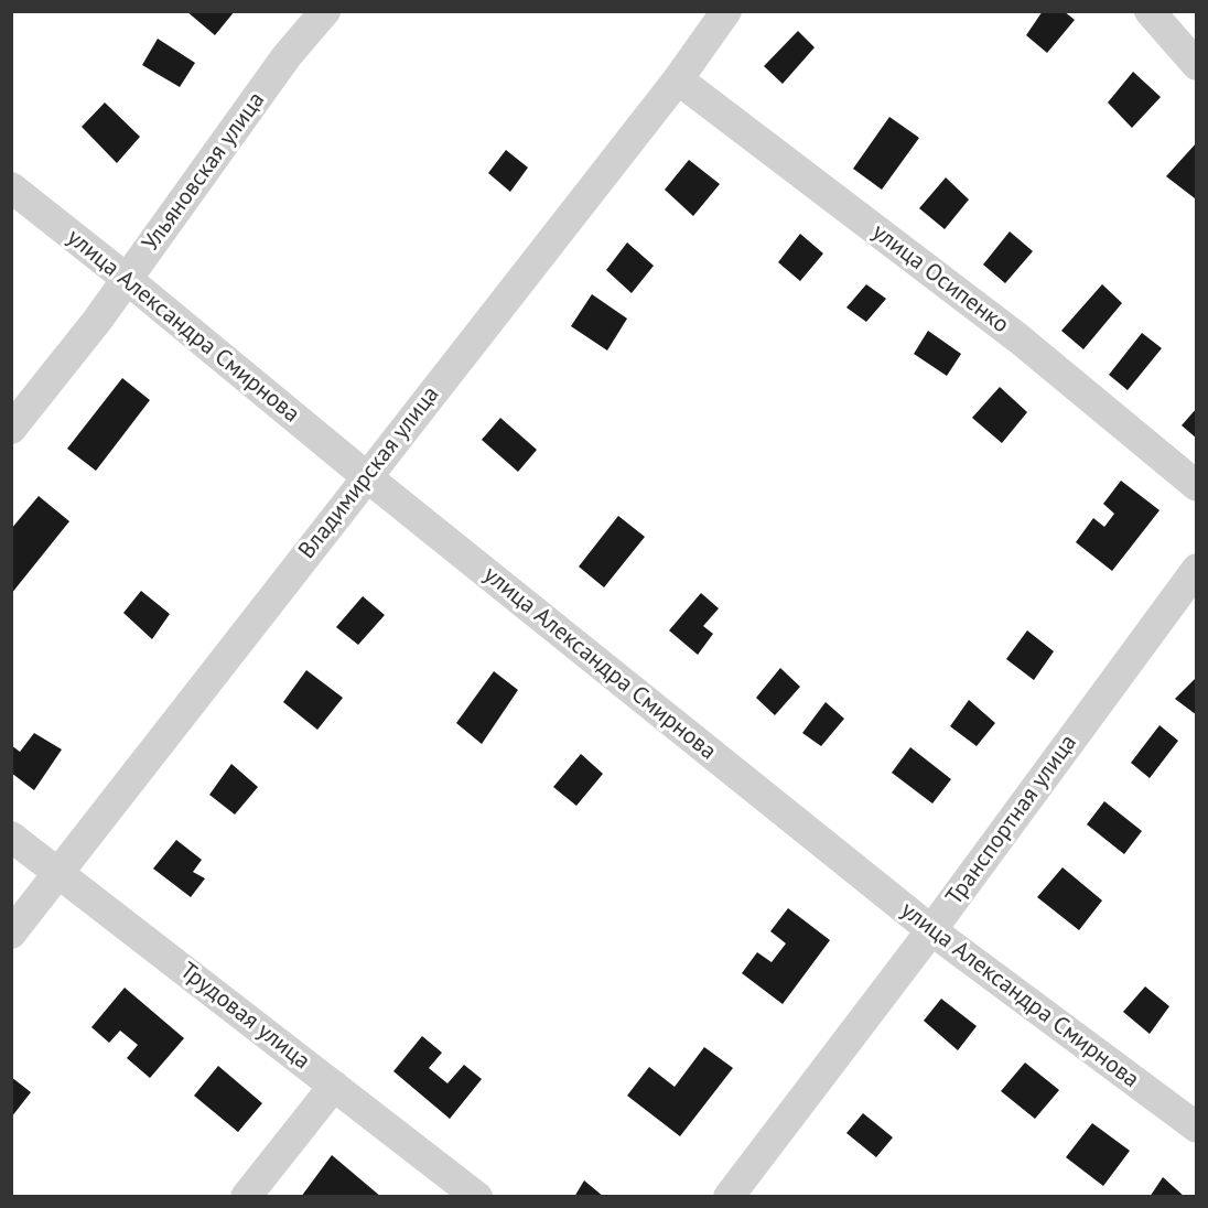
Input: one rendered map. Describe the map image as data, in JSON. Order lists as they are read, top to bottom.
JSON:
{
  "streets": {
    "street": [
      "Ульяновская улица",
      "улица Осипенко",
      "улица Александра Смирнова",
      "Владимирская улица",
      "Транспортная улица",
      "Трудовая улица"
    ]
  },
  "crossings": [
    ["Ульяновская улица", "улица Александра Смирнова"],
    ["улица Осипенко", "Владимирская улица"],
    ["улица Александра Смирнова", "Владимирская улица"],
    ["улица Александра Смирнова", "Транспортная улица"],
    ["Владимирская улица", "Трудовая улица"]
  ]
}
